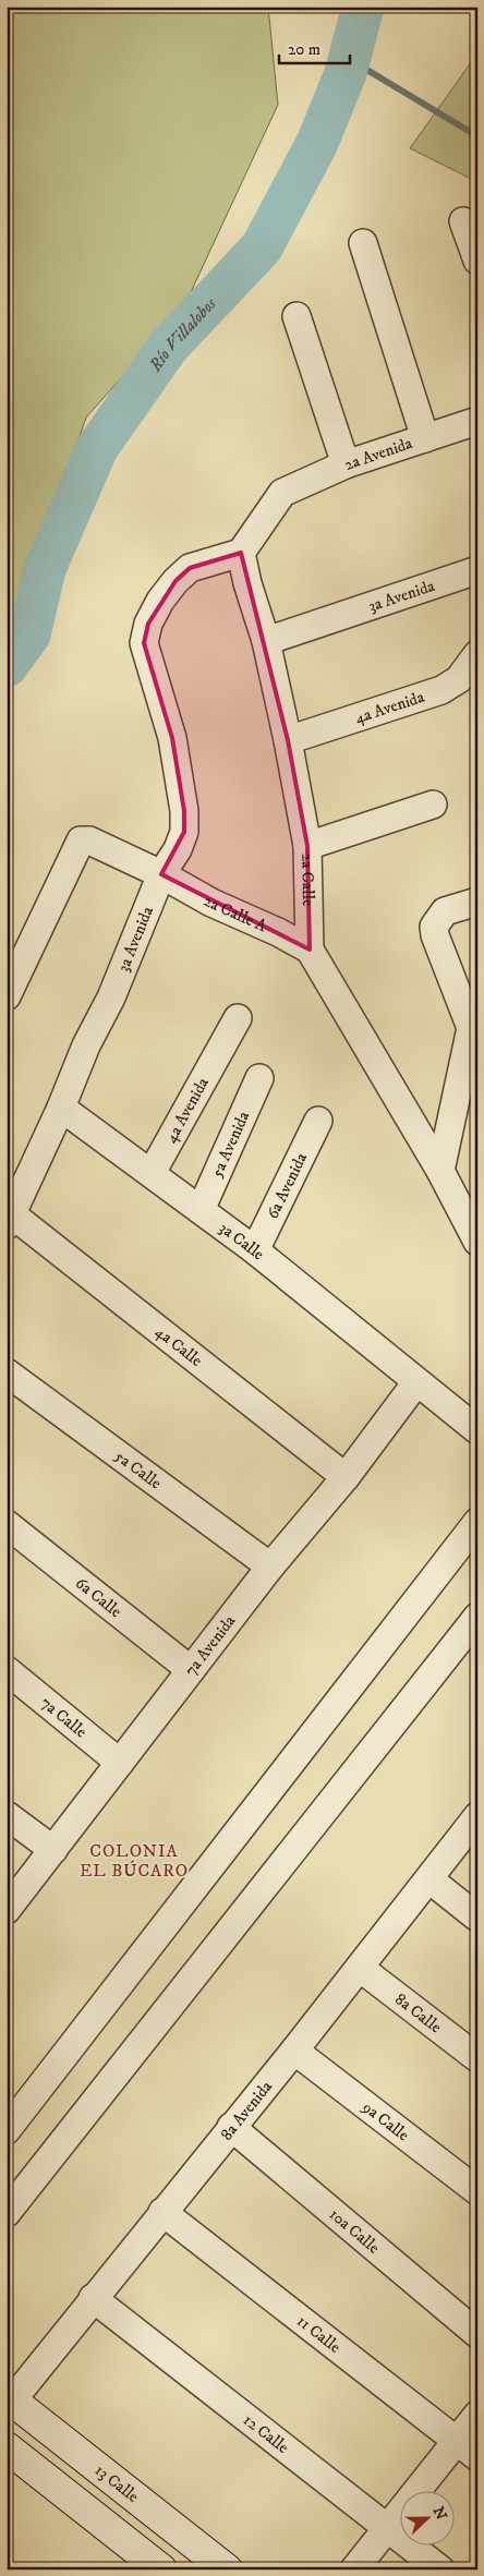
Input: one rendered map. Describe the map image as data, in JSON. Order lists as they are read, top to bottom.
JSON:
{
  "streets": {
    "main road": ["13 Calle"],
    "street": [
      "2a Avenida",
      "3a Avenida",
      "4a Avenida",
      "2a Calle",
      "2a Calle A",
      "5a Avenida",
      "6a Avenida",
      "3a Calle",
      "4a Calle",
      "5a Calle",
      "6a Calle",
      "7a Avenida",
      "7a Calle",
      "8a Calle",
      "8a Avenida",
      "9a Calle",
      "10a Calle",
      "11 Calle",
      "12 Calle"
    ]
  },
  "crossings": [
    ["2a Avenida", "3a Avenida"],
    ["2a Avenida", "2a Calle"],
    ["3a Avenida", "2a Calle"],
    ["3a Avenida", "2a Calle A"],
    ["3a Avenida", "3a Calle"],
    ["3a Avenida", "4a Calle"],
    ["4a Avenida", "2a Calle"],
    ["4a Avenida", "3a Calle"],
    ["2a Calle", "2a Calle A"],
    ["5a Avenida", "3a Calle"],
    ["6a Avenida", "3a Calle"],
    ["3a Calle", "7a Avenida"],
    ["4a Calle", "7a Avenida"],
    ["5a Calle", "7a Avenida"],
    ["6a Calle", "7a Avenida"],
    ["7a Avenida", "7a Calle"],
    ["8a Calle", "8a Avenida"],
    ["8a Avenida", "9a Calle"],
    ["8a Avenida", "10a Calle"],
    ["8a Avenida", "11 Calle"],
    ["8a Avenida", "12 Calle"],
    ["8a Avenida", "13 Calle"]
  ],
  "districts": ["COLONIA EL BÚCARO"],
  "water": ["Río Villalobos"],
  "scale_bar": "20 m",
  "north": "right"
}
